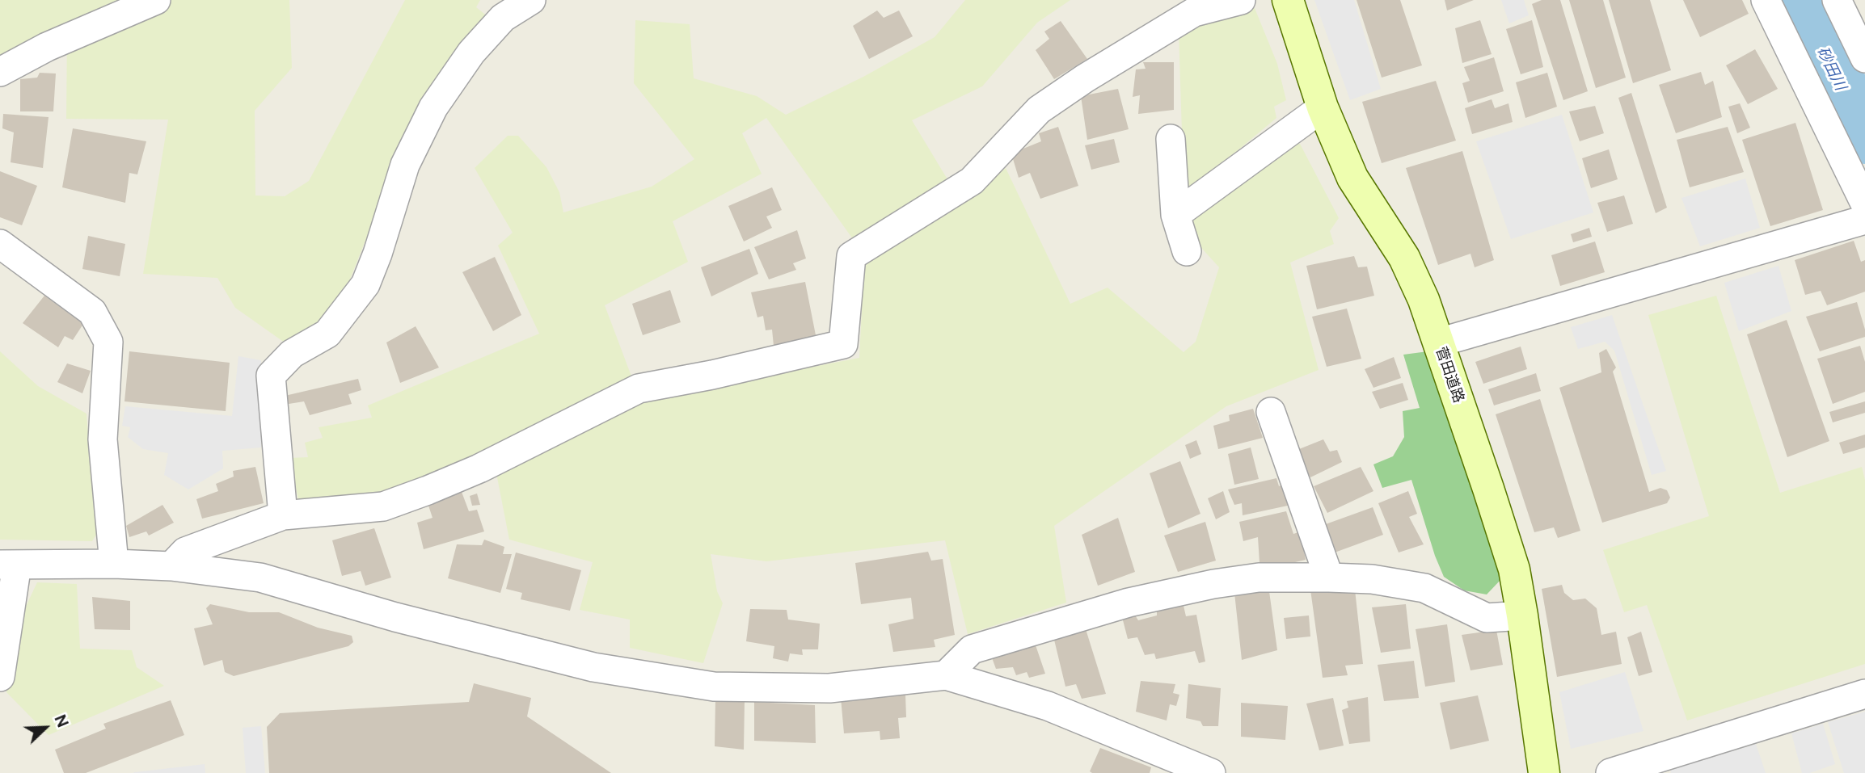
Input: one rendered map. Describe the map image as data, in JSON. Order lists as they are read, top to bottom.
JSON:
{
  "streets": {
    "street": ["菅田道路"]
  },
  "water": ["砂田川"],
  "north": "top right"
}
